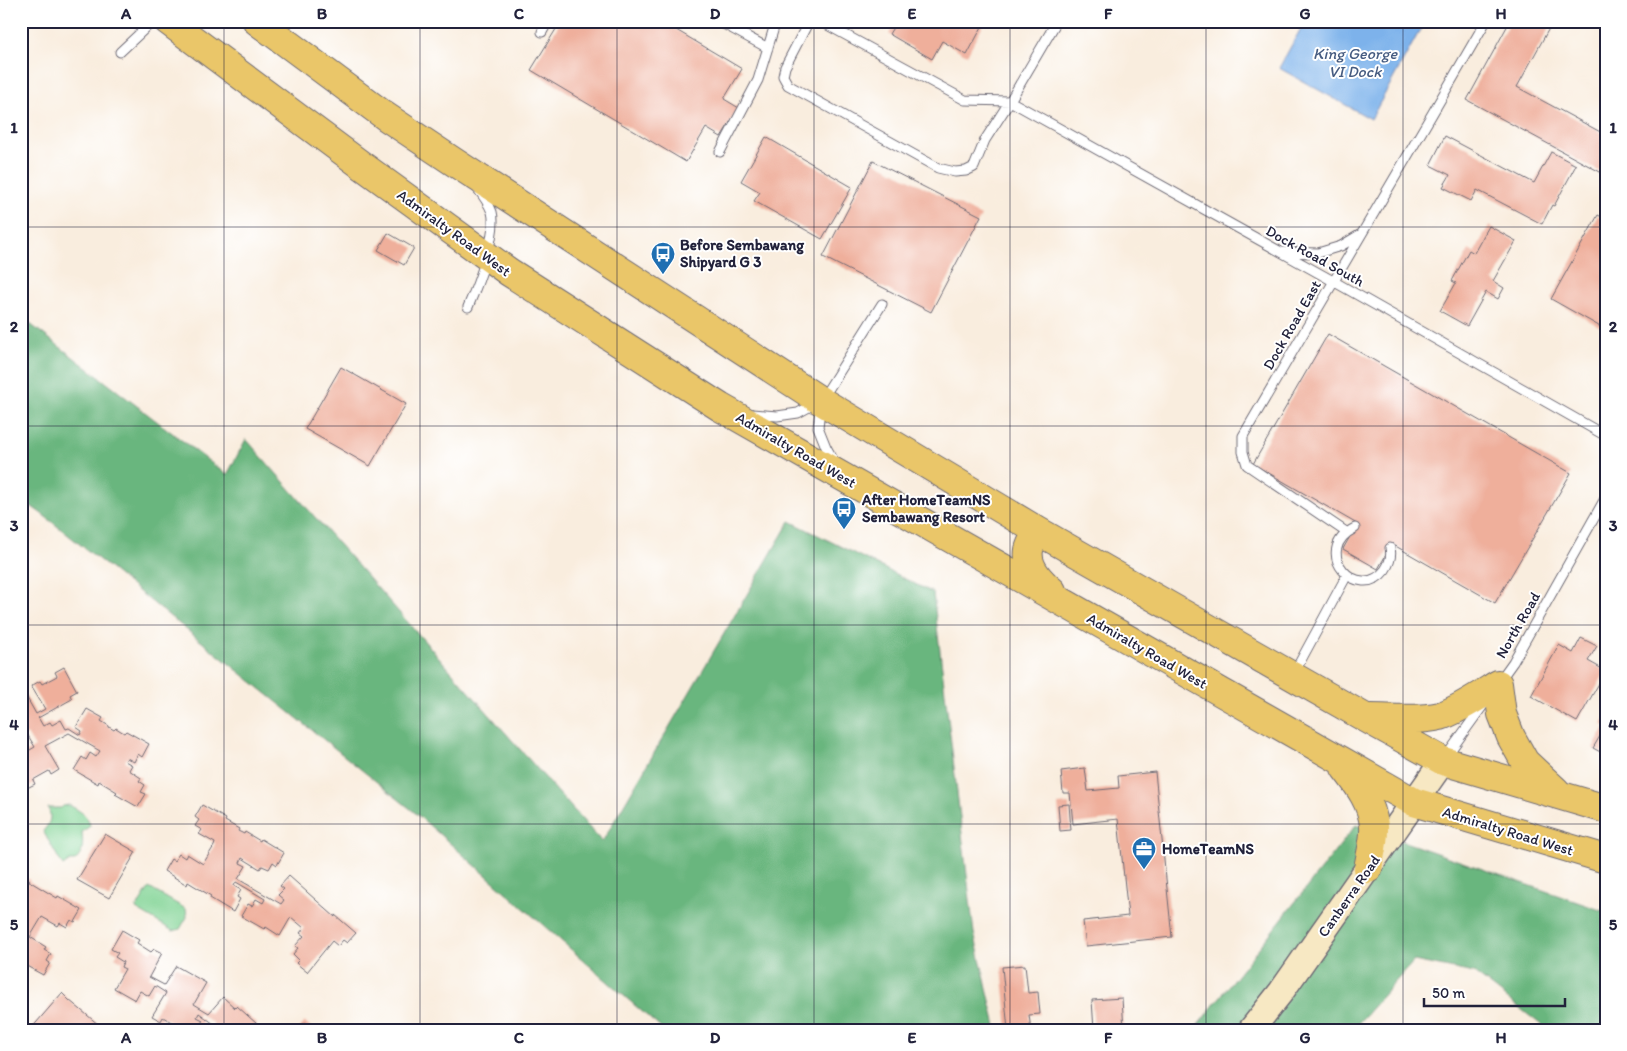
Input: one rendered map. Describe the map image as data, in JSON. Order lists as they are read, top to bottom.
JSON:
{
  "streets": {
    "main road": ["Admiralty Road West", "Canberra Road"],
    "lane": ["Dock Road South", "Dock Road East", "North Road"]
  },
  "crossings": [
    ["Admiralty Road West", "Canberra Road"],
    ["Dock Road South", "Dock Road East"],
    ["North Road", "Canberra Road"]
  ],
  "water": ["King George VI Dock"],
  "places": {
    "bus stop": ["Before Sembawang Shipyard G 3", "After HomeTeamNS Sembawang Resort"],
    "office": ["HomeTeamNS"]
  },
  "scale_bar": "50 m",
  "grid": {
    "columns": [
      "A",
      "B",
      "C",
      "D",
      "E",
      "F",
      "G",
      "H"
    ],
    "rows": [
      "1",
      "2",
      "3",
      "4",
      "5"
    ]
  }
}
